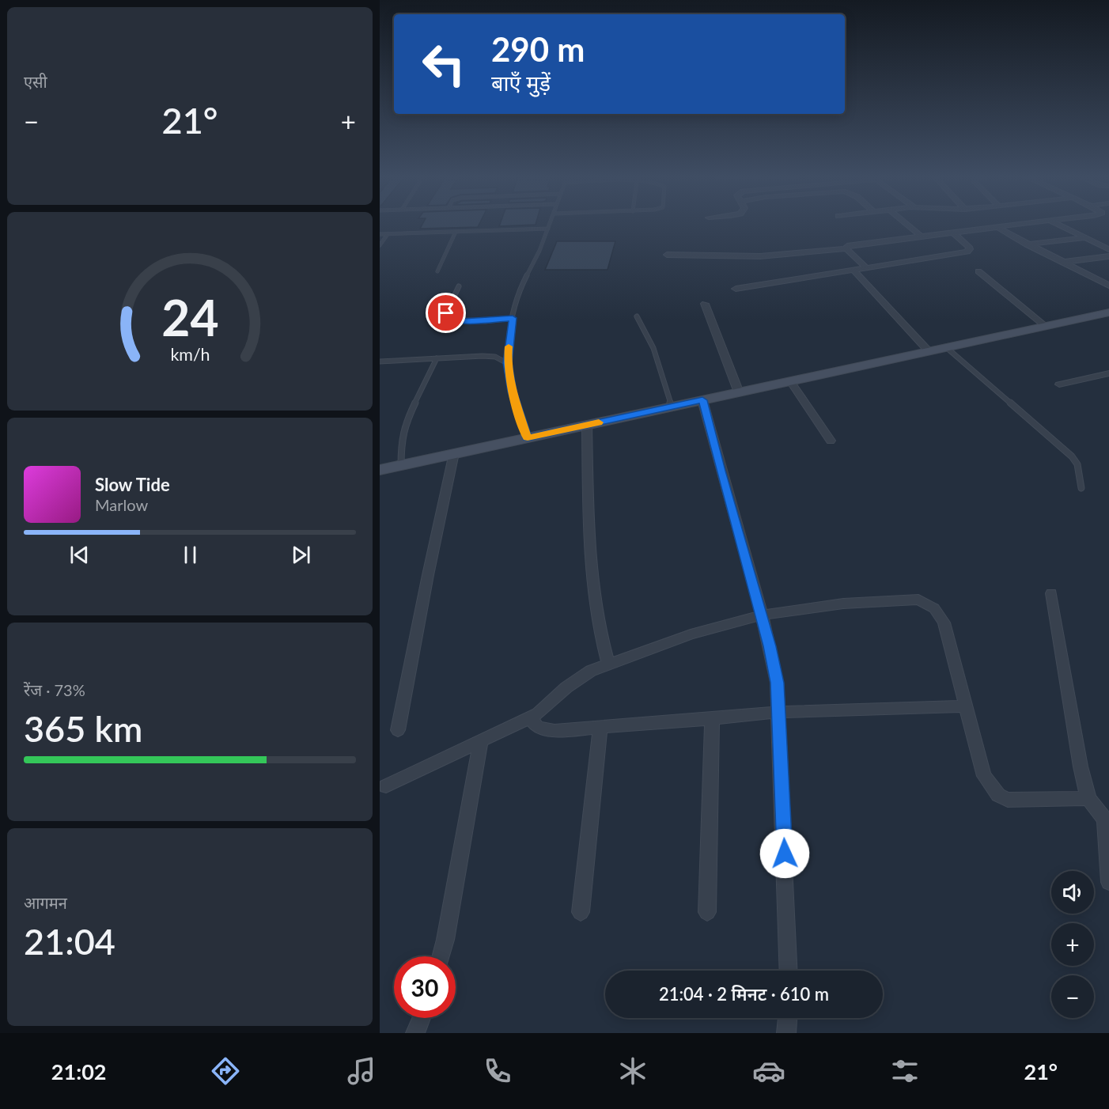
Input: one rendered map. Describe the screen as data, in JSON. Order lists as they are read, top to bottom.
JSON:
{
  "page": {
    "tile": [
      "एसी",
      ["रेंज · 73%", "365 km"],
      ["आगमन", "21:04"]
    ],
    "turn": ["290 m", "बाएँ मुड़ें"],
    "heat": ["−", "21°", "+"],
    "song": ["Slow Tide", "Marlow"],
    "map_buttons": ["+", "−"],
    "limit": "30",
    "trip": "21:04 · 2 मिनट · 610 m",
    "tabs": ["21:02", "21°"],
    "gauge": ["24", "km/h"]
  }
}
